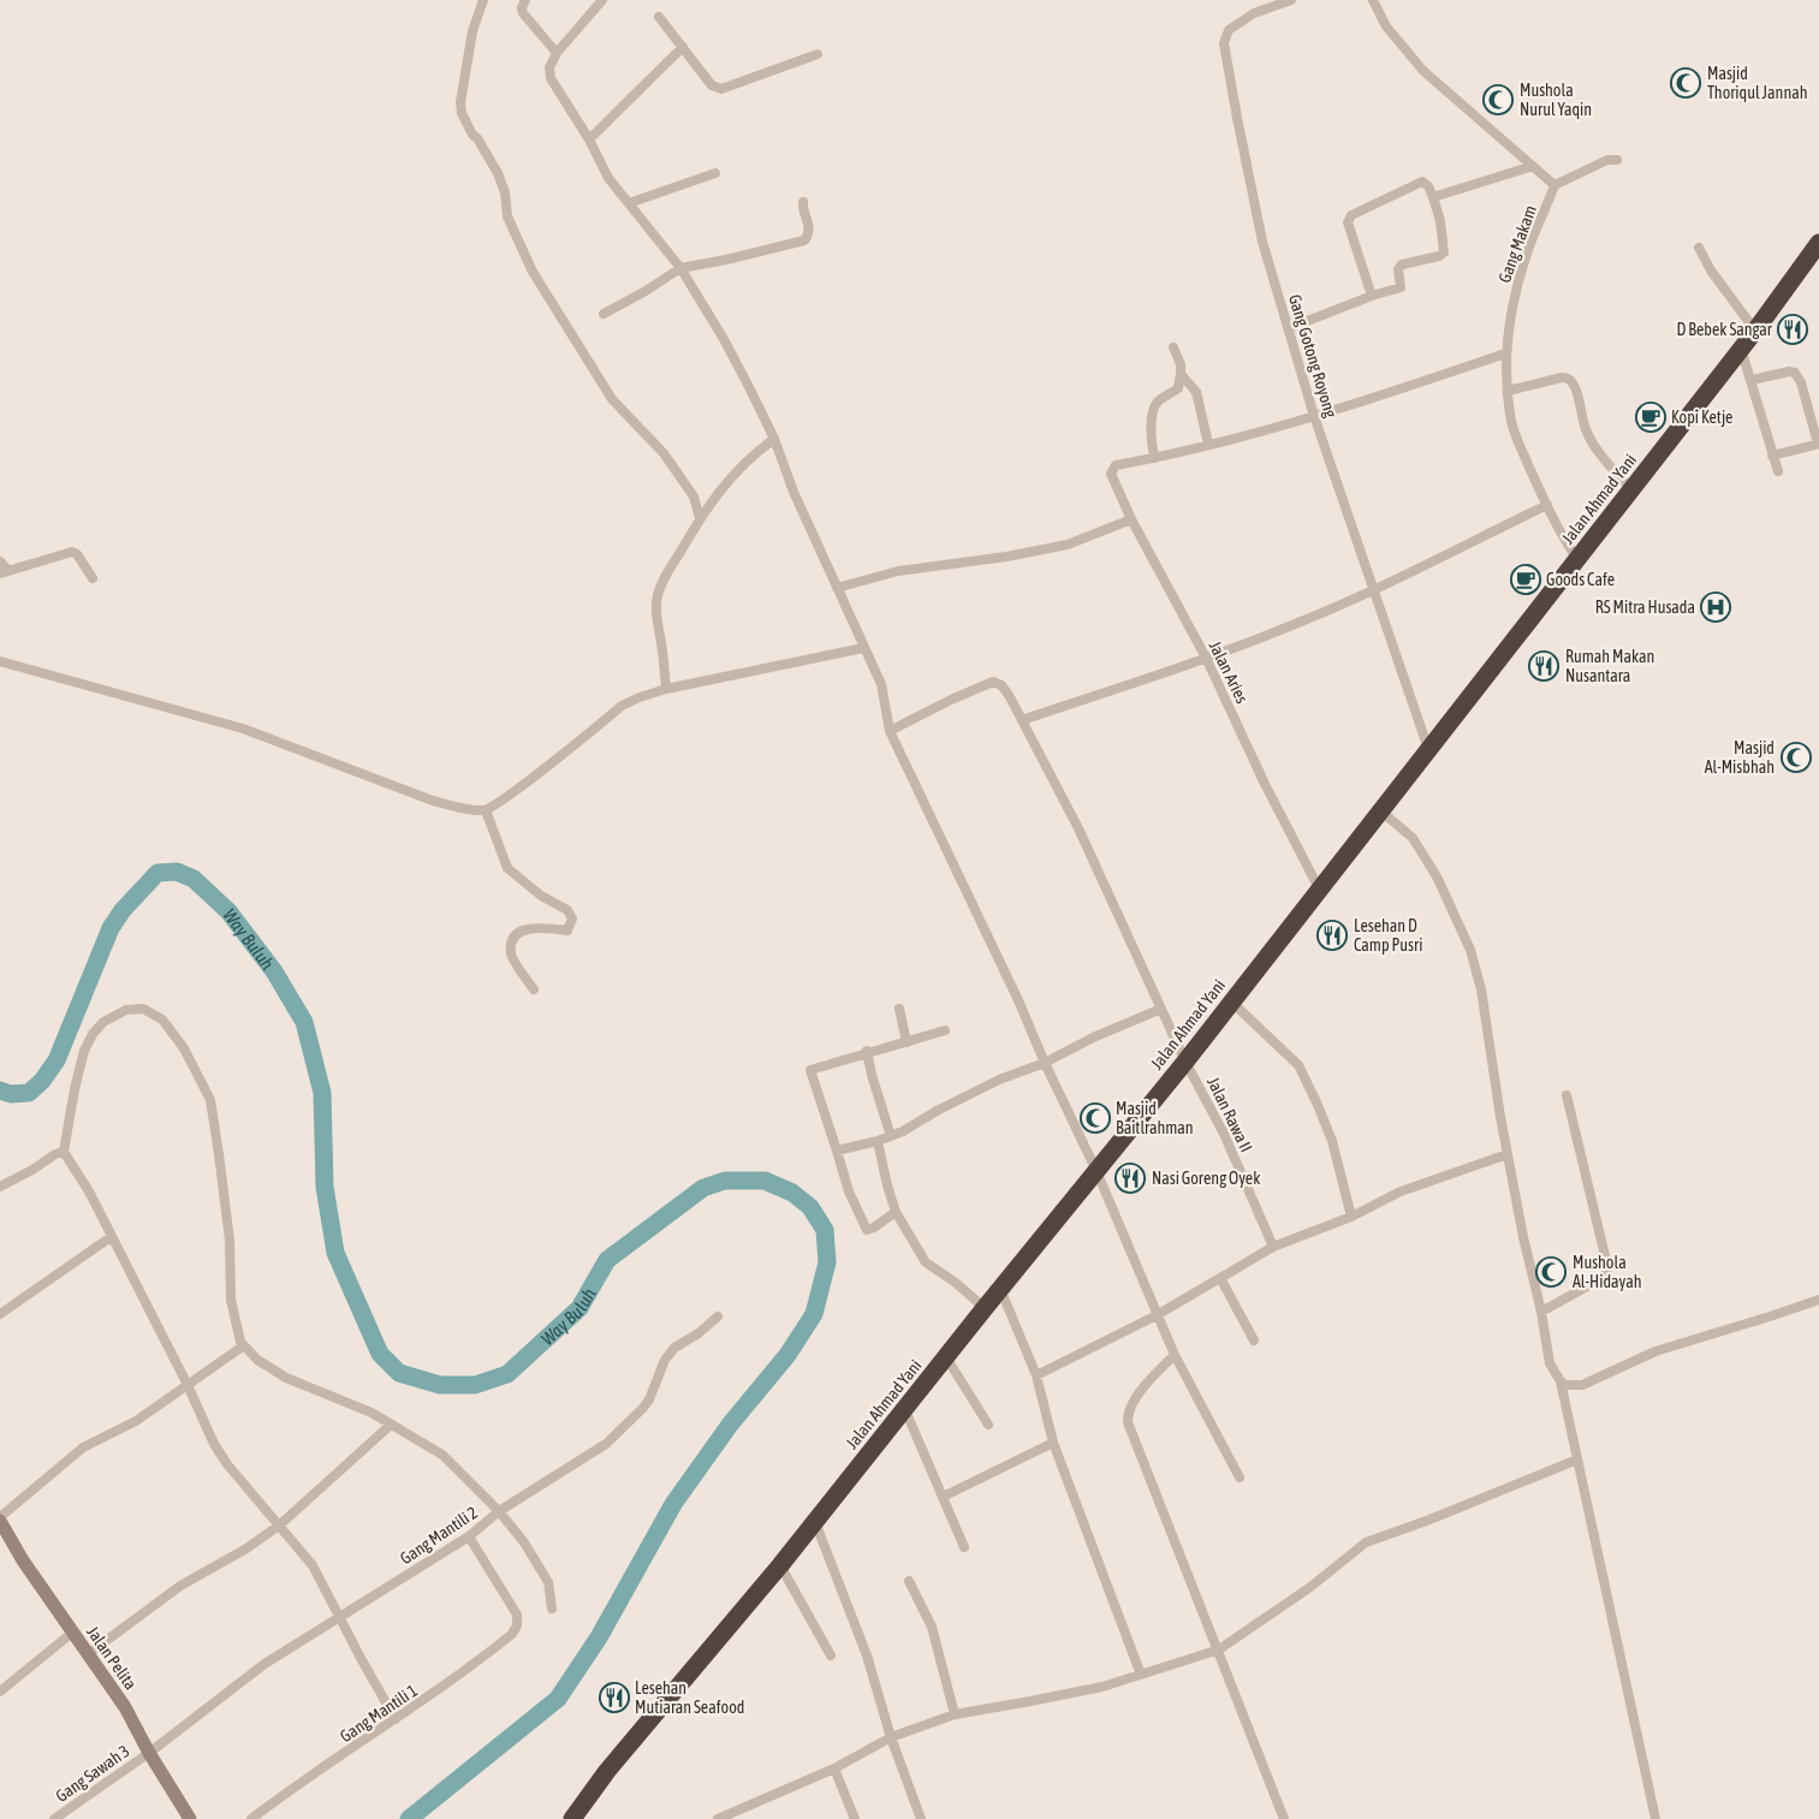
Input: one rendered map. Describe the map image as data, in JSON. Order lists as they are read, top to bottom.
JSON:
{
  "streets": {
    "highway": ["Jalan Ahmad Yani"],
    "street": [
      "Gang Makam",
      "Gang Gotong Royong",
      "Jalan Aries",
      "Jalan Rawa II",
      "Gang Mantili 2",
      "Jalan Pelita",
      "Gang Mantili 1",
      "Gang Sawah 3"
    ]
  },
  "crossings": [
    ["Gang Makam", "Jalan Ahmad Yani"],
    ["Gang Gotong Royong", "Jalan Ahmad Yani"],
    ["Jalan Ahmad Yani", "Jalan Aries"],
    ["Jalan Ahmad Yani", "Jalan Rawa II"],
    ["Gang Mantili 2", "Jalan Pelita"],
    ["Gang Mantili 2", "Gang Mantili 1"],
    ["Gang Mantili 2", "Gang Sawah 3"],
    ["Jalan Pelita", "Gang Sawah 3"]
  ],
  "water": ["Way Buluh"],
  "places": {
    "mosque": [
      "Masjid Thoriqul Jannah",
      "Mushola Nurul Yaqin",
      "Masjid Al-Misbhah",
      "Masjid Baitlrahman",
      "Mushola Al-Hidayah"
    ],
    "restaurant": [
      "D Bebek Sangar",
      "Rumah Makan Nusantara",
      "Lesehan D Camp Pusri",
      "Nasi Goreng Oyek",
      "Lesehan Mutiaran Seafood"
    ],
    "cafe": ["Kopi Ketje", "Goods Cafe"],
    "hospital": ["RS Mitra Husada"]
  }
}
